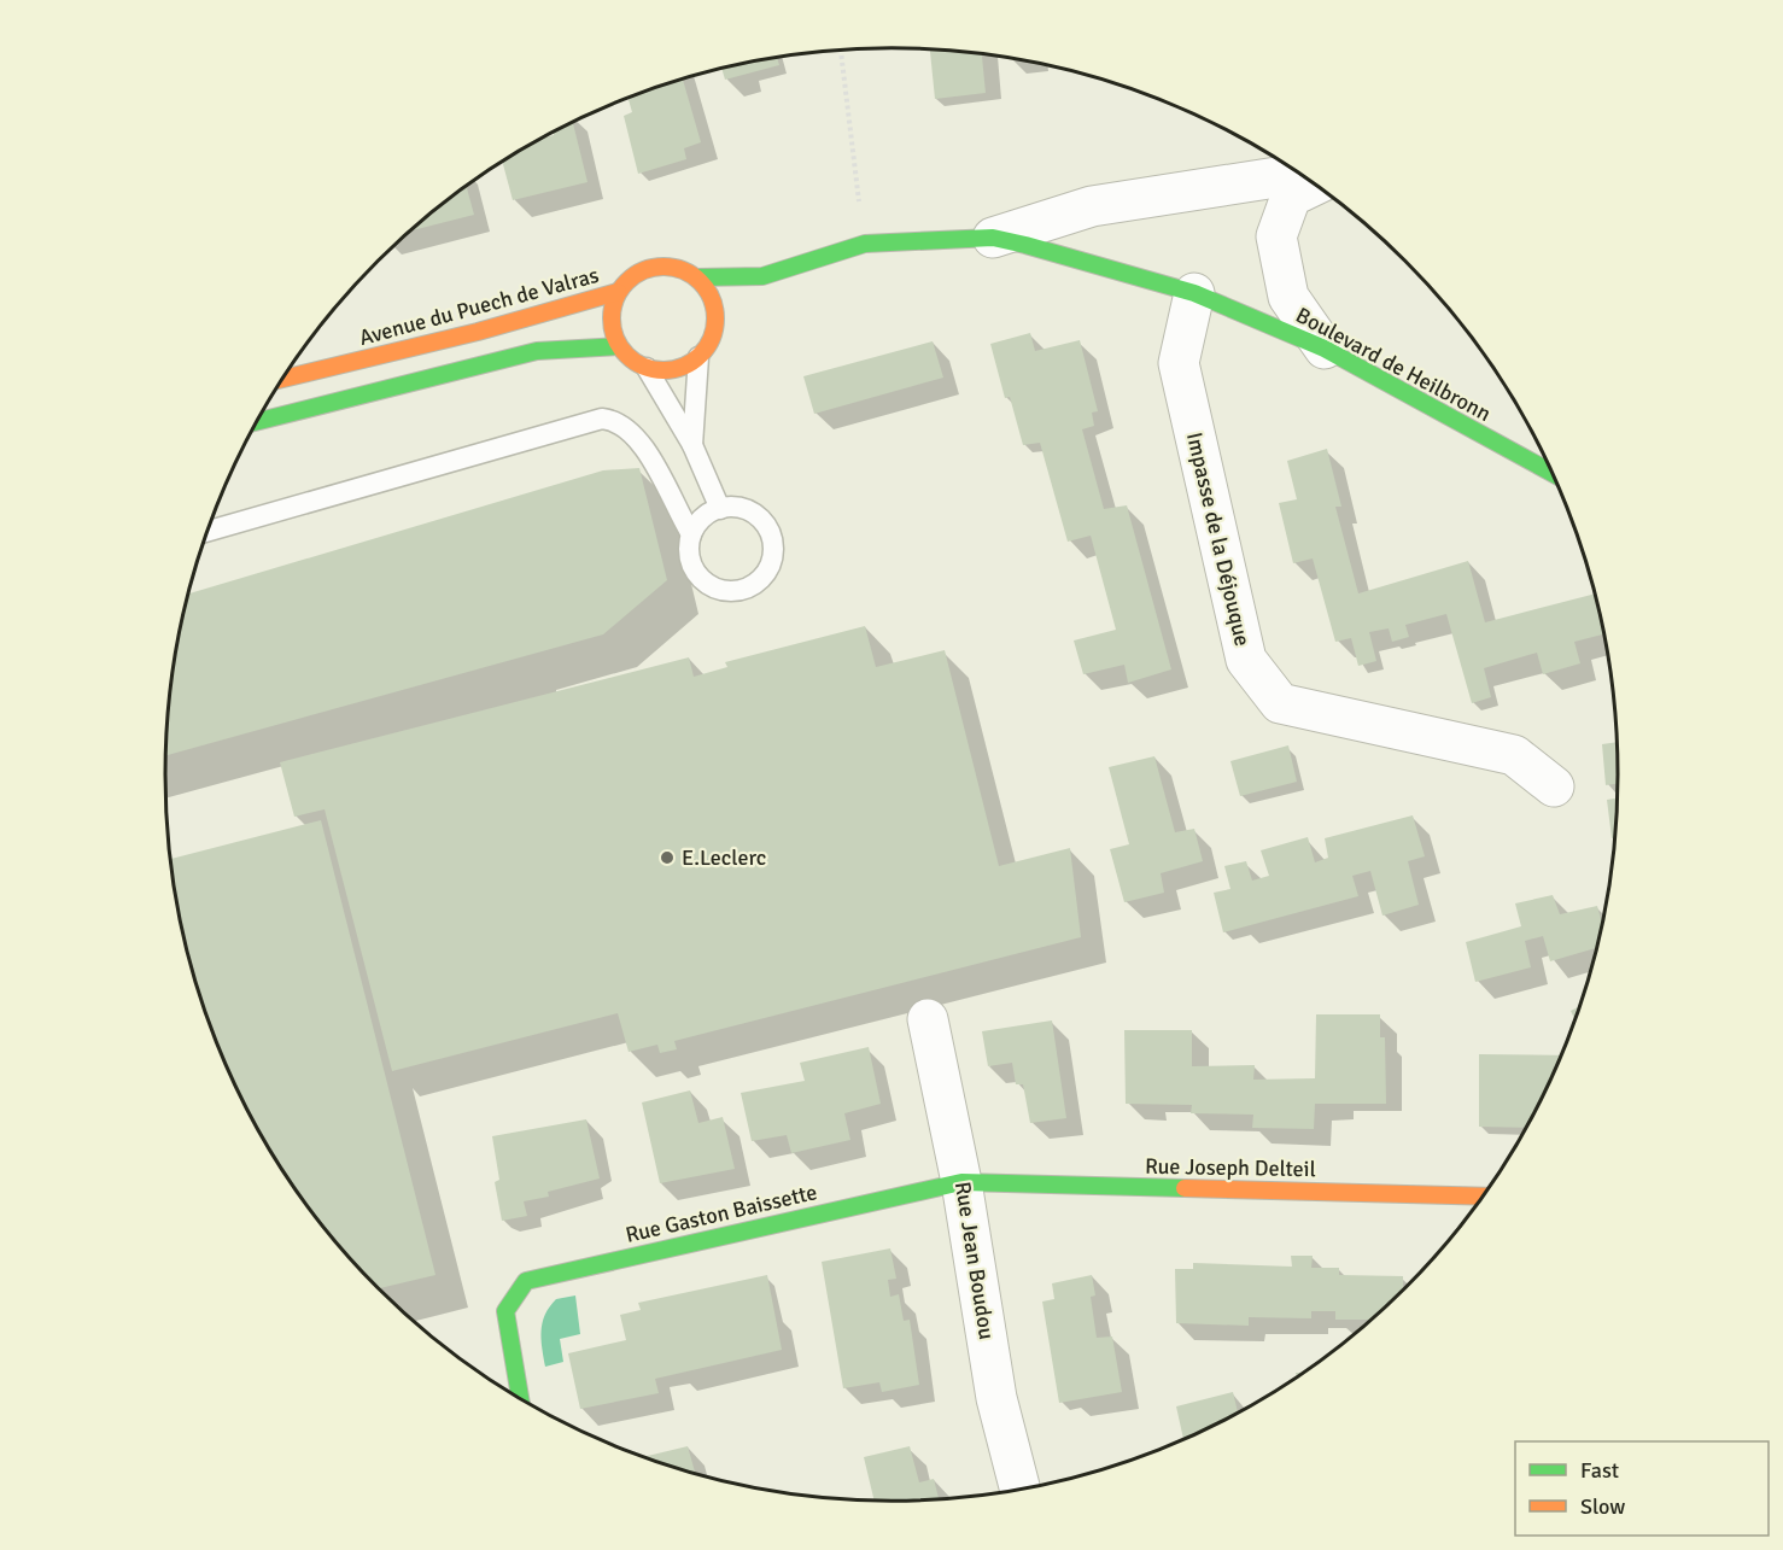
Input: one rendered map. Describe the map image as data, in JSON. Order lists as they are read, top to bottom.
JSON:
{
  "streets": {
    "street": [
      "Avenue du Puech de Valras",
      "Boulevard de Heilbronn",
      "Impasse de la Déjouque",
      "Rue Joseph Delteil",
      "Rue Gaston Baissette",
      "Rue Jean Boudou"
    ]
  },
  "crossings": [
    ["Boulevard de Heilbronn", "Impasse de la Déjouque"],
    ["Rue Joseph Delteil", "Rue Gaston Baissette"],
    ["Rue Joseph Delteil", "Rue Jean Boudou"],
    ["Rue Gaston Baissette", "Rue Jean Boudou"]
  ],
  "places": ["E.Leclerc"],
  "legend": ["Fast", "Slow"]
}
